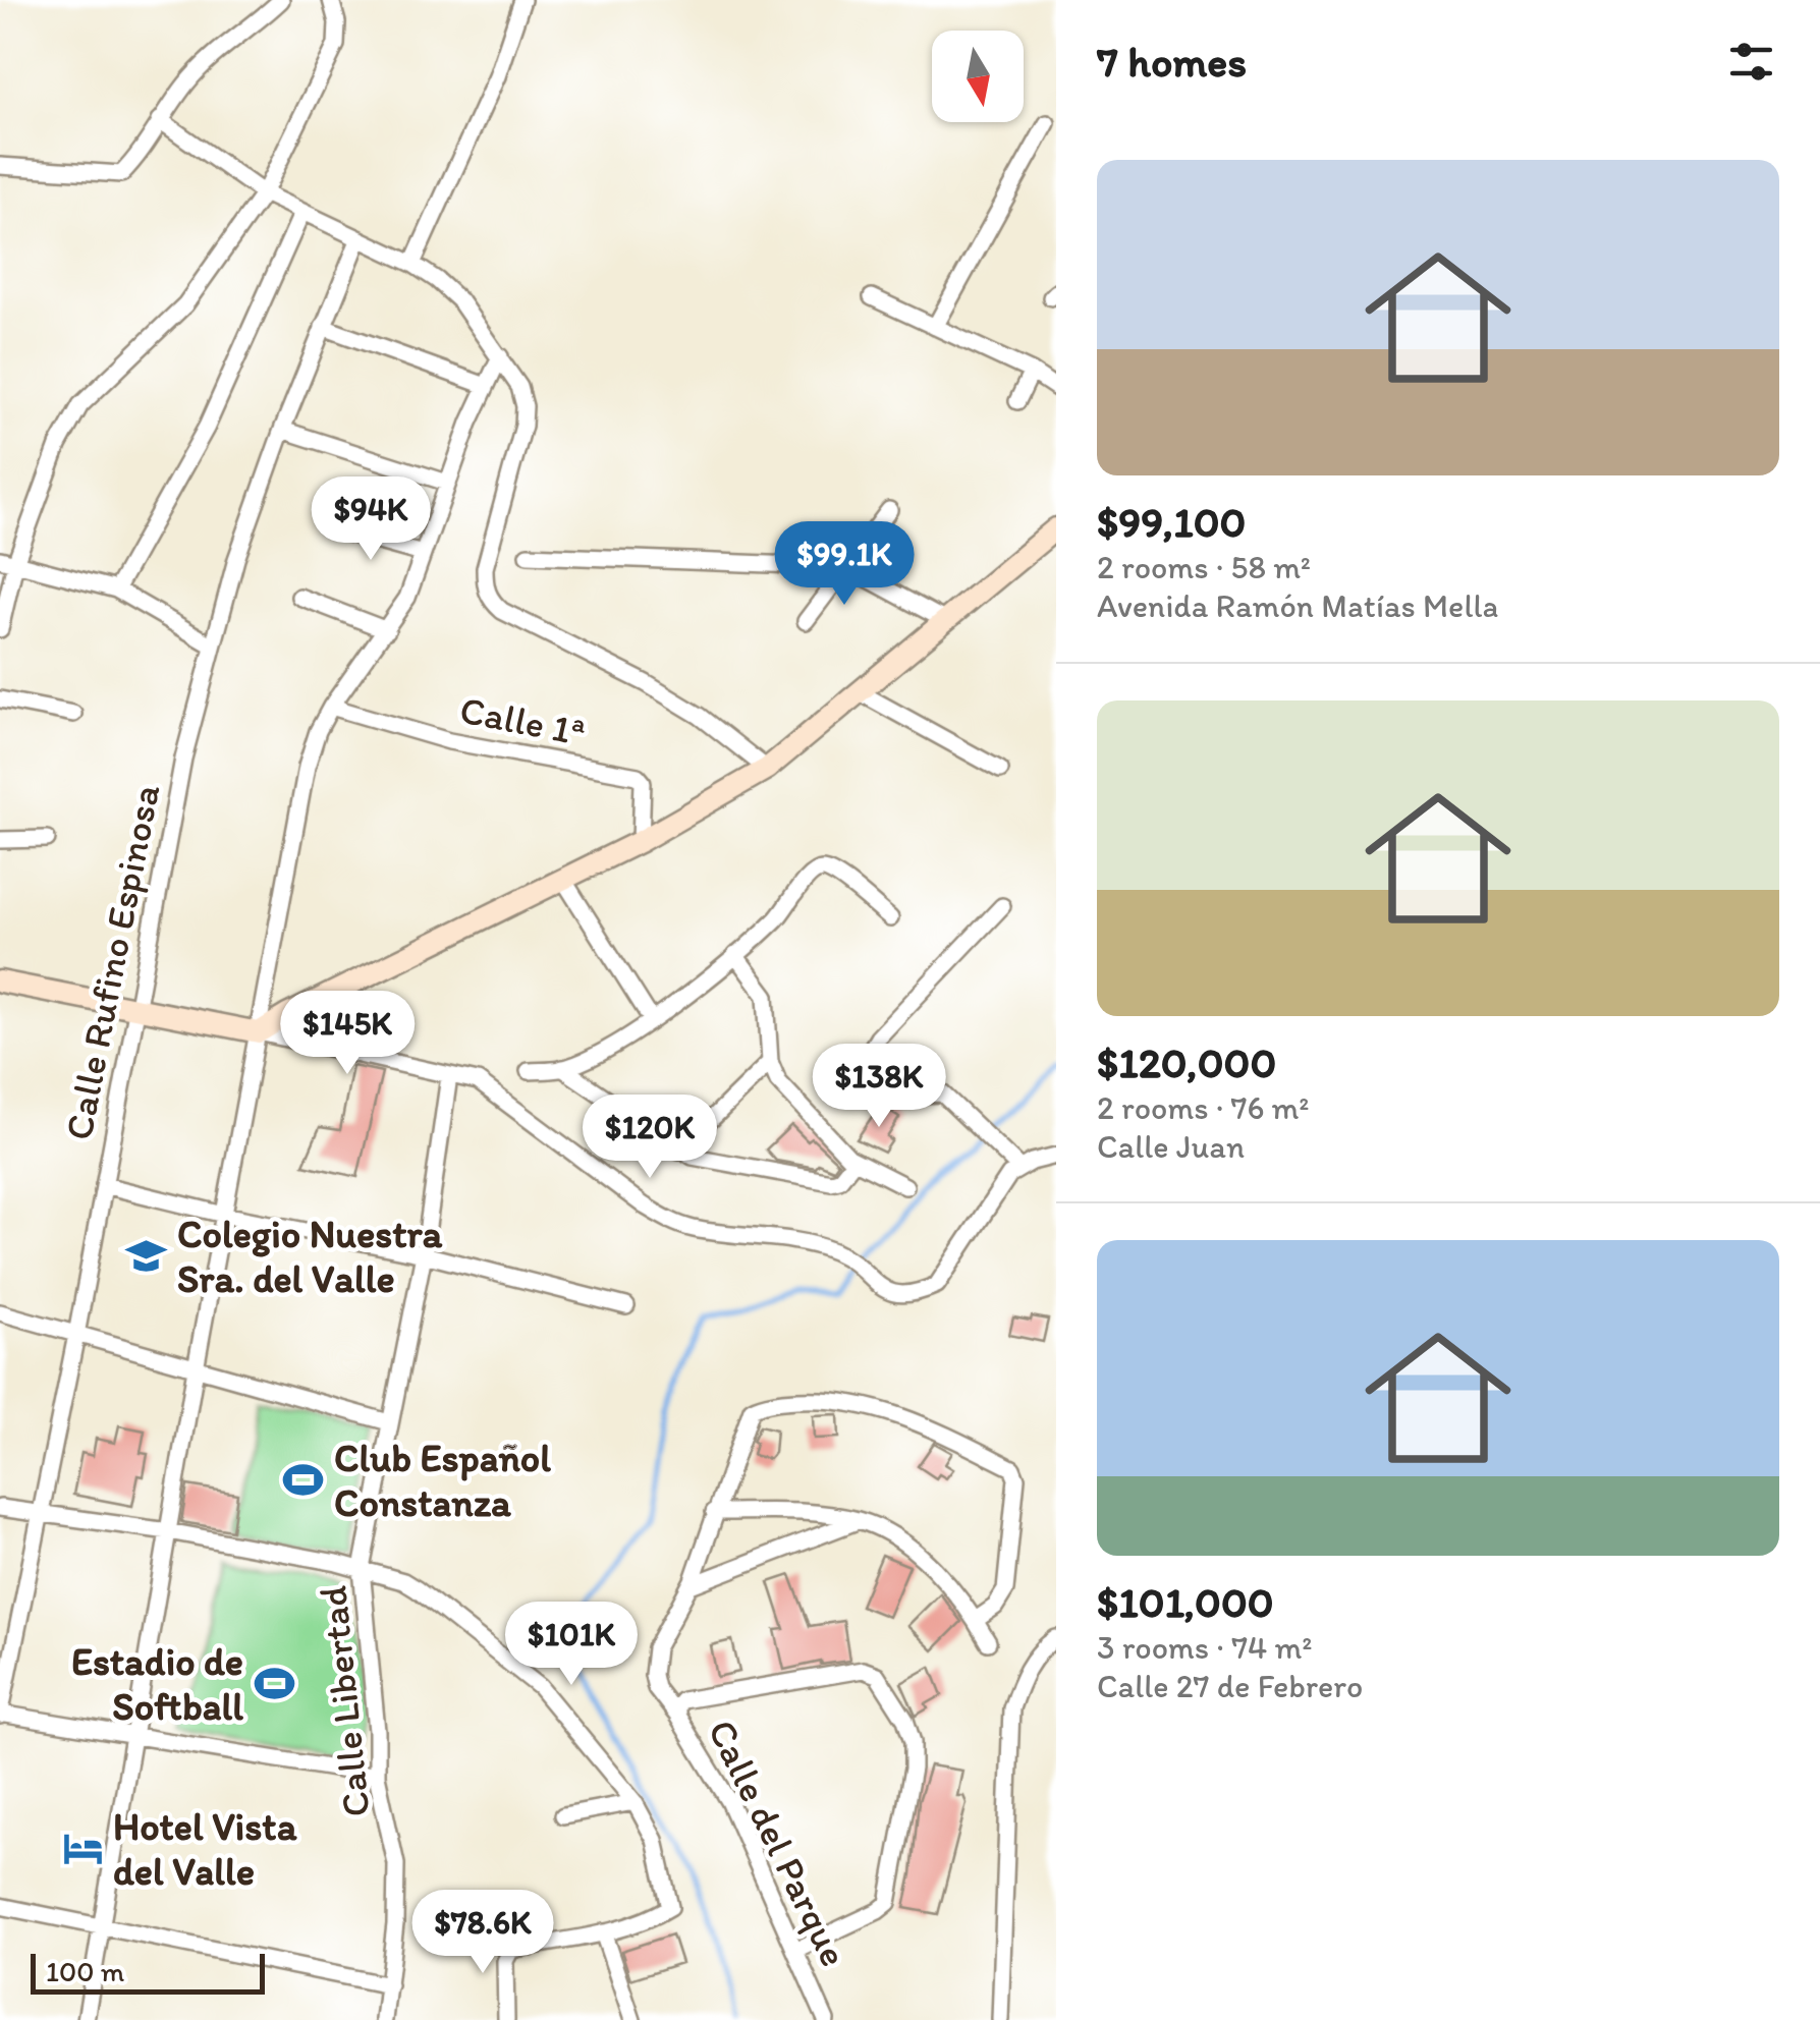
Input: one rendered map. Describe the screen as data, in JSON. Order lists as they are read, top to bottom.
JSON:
{
  "streets": {
    "street": [
      "Calle 1ª",
      "Calle Rufino Espinosa",
      "Calle Libertad",
      "Calle del Parque"
    ]
  },
  "places": {
    "school or university": ["Colegio Nuestra Sra. del Valle"],
    "sports": ["Club Español Constanza", "Estadio de Softball"],
    "hotel": ["Hotel Vista del Valle"]
  },
  "scale_bar": "100 m",
  "north": "bottom",
  "page": {
    "heading": "7 homes",
    "list": [
      {
        "name": "$99,100",
        "note": "2 rooms · 58 m² · Avenida Ramón Matías Mella"
      },
      {
        "name": "$120,000",
        "note": "2 rooms · 76 m² · Calle Juan"
      },
      {
        "name": "$101,000",
        "note": "3 rooms · 74 m² · Calle 27 de Febrero"
      }
    ],
    "price": [
      "$94K",
      "$99.1K",
      "$145K",
      "$138K",
      "$120K",
      "$101K",
      "$78.6K"
    ],
    "scale": "100 m"
  }
}
